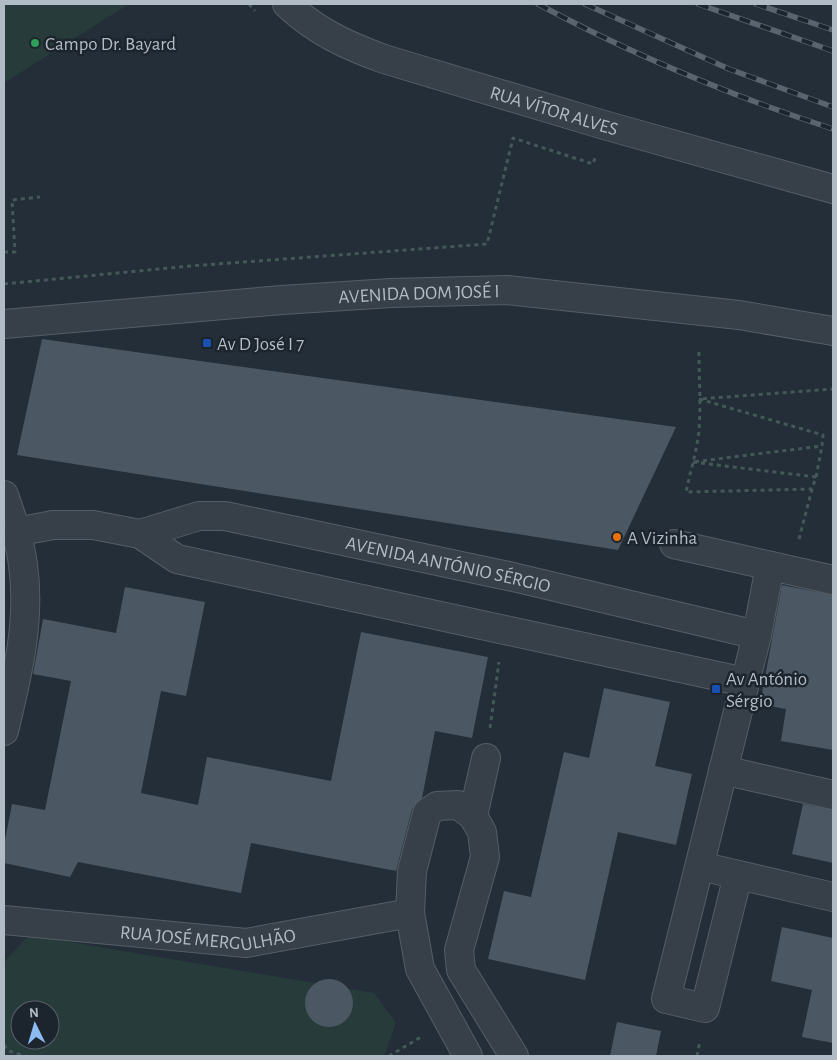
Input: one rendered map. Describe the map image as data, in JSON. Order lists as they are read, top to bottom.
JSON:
{
  "streets": {
    "street": [
      "RUA VÍTOR ALVES",
      "AVENIDA DOM JOSÉ I",
      "AVENIDA ANTÓNIO SÉRGIO",
      "RUA JOSÉ MERGULHÃO"
    ]
  },
  "places": {
    "other": ["Campo Dr. Bayard", "A Vizinha"],
    "transit": ["Av D José I 7", "Av António Sérgio"]
  },
  "north": "top"
}
